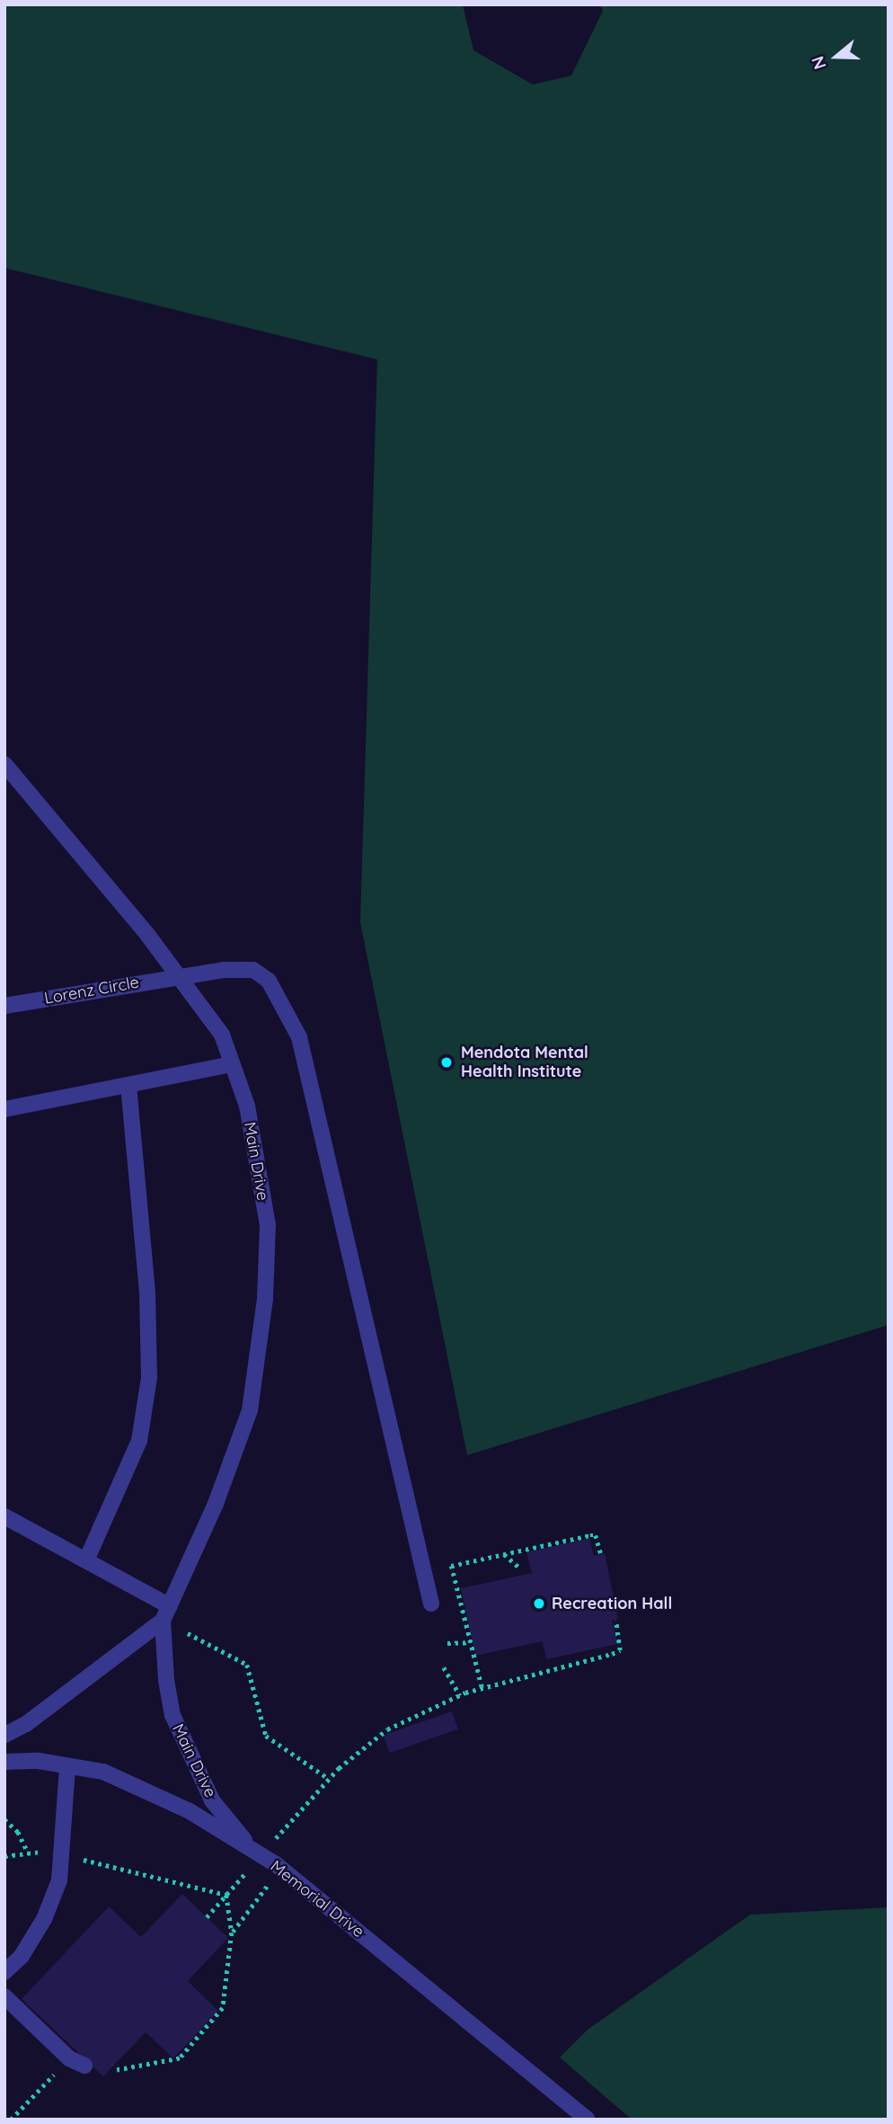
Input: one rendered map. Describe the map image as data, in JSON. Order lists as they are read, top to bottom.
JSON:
{
  "streets": {
    "lane": ["Lorenz Circle", "Main Drive", "Memorial Drive"]
  },
  "crossings": [
    ["Lorenz Circle", "Main Drive"],
    ["Main Drive", "Memorial Drive"]
  ],
  "places": ["Mendota Mental Health Institute", "Recreation Hall"],
  "north": "left"
}
